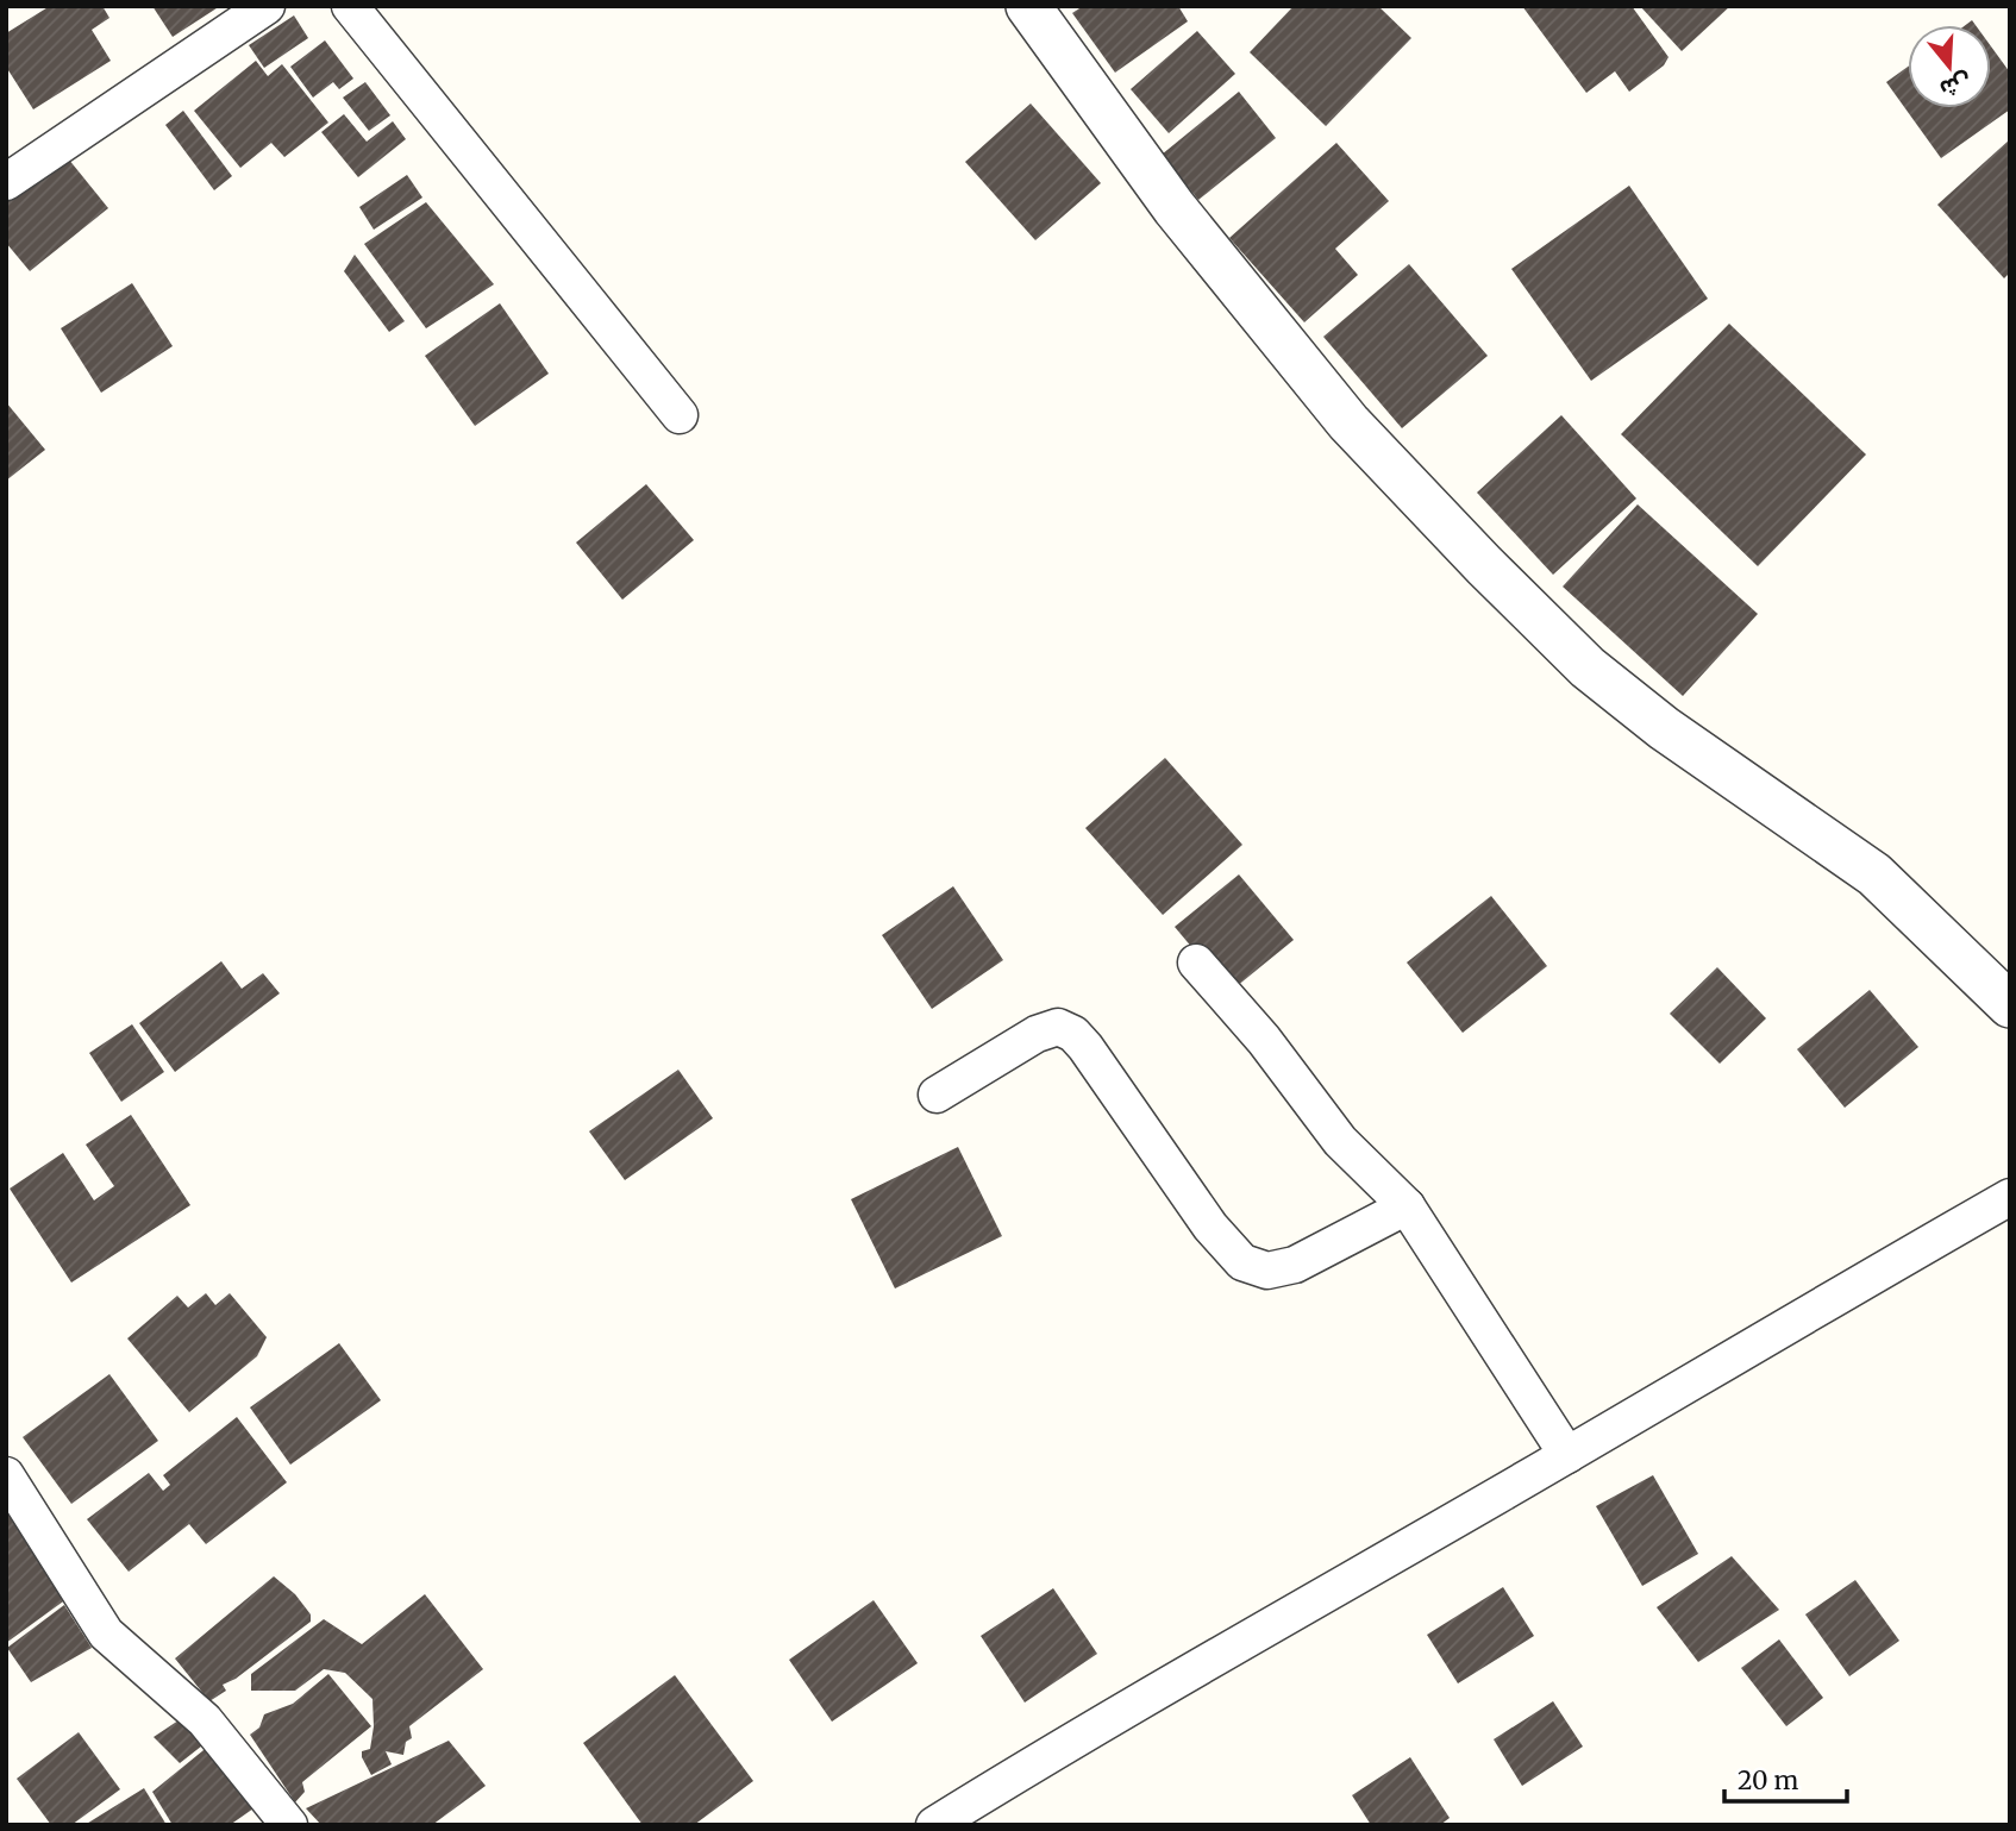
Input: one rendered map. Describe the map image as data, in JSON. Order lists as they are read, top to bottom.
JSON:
{
  "scale_bar": "20 m",
  "north": "bottom"
}
